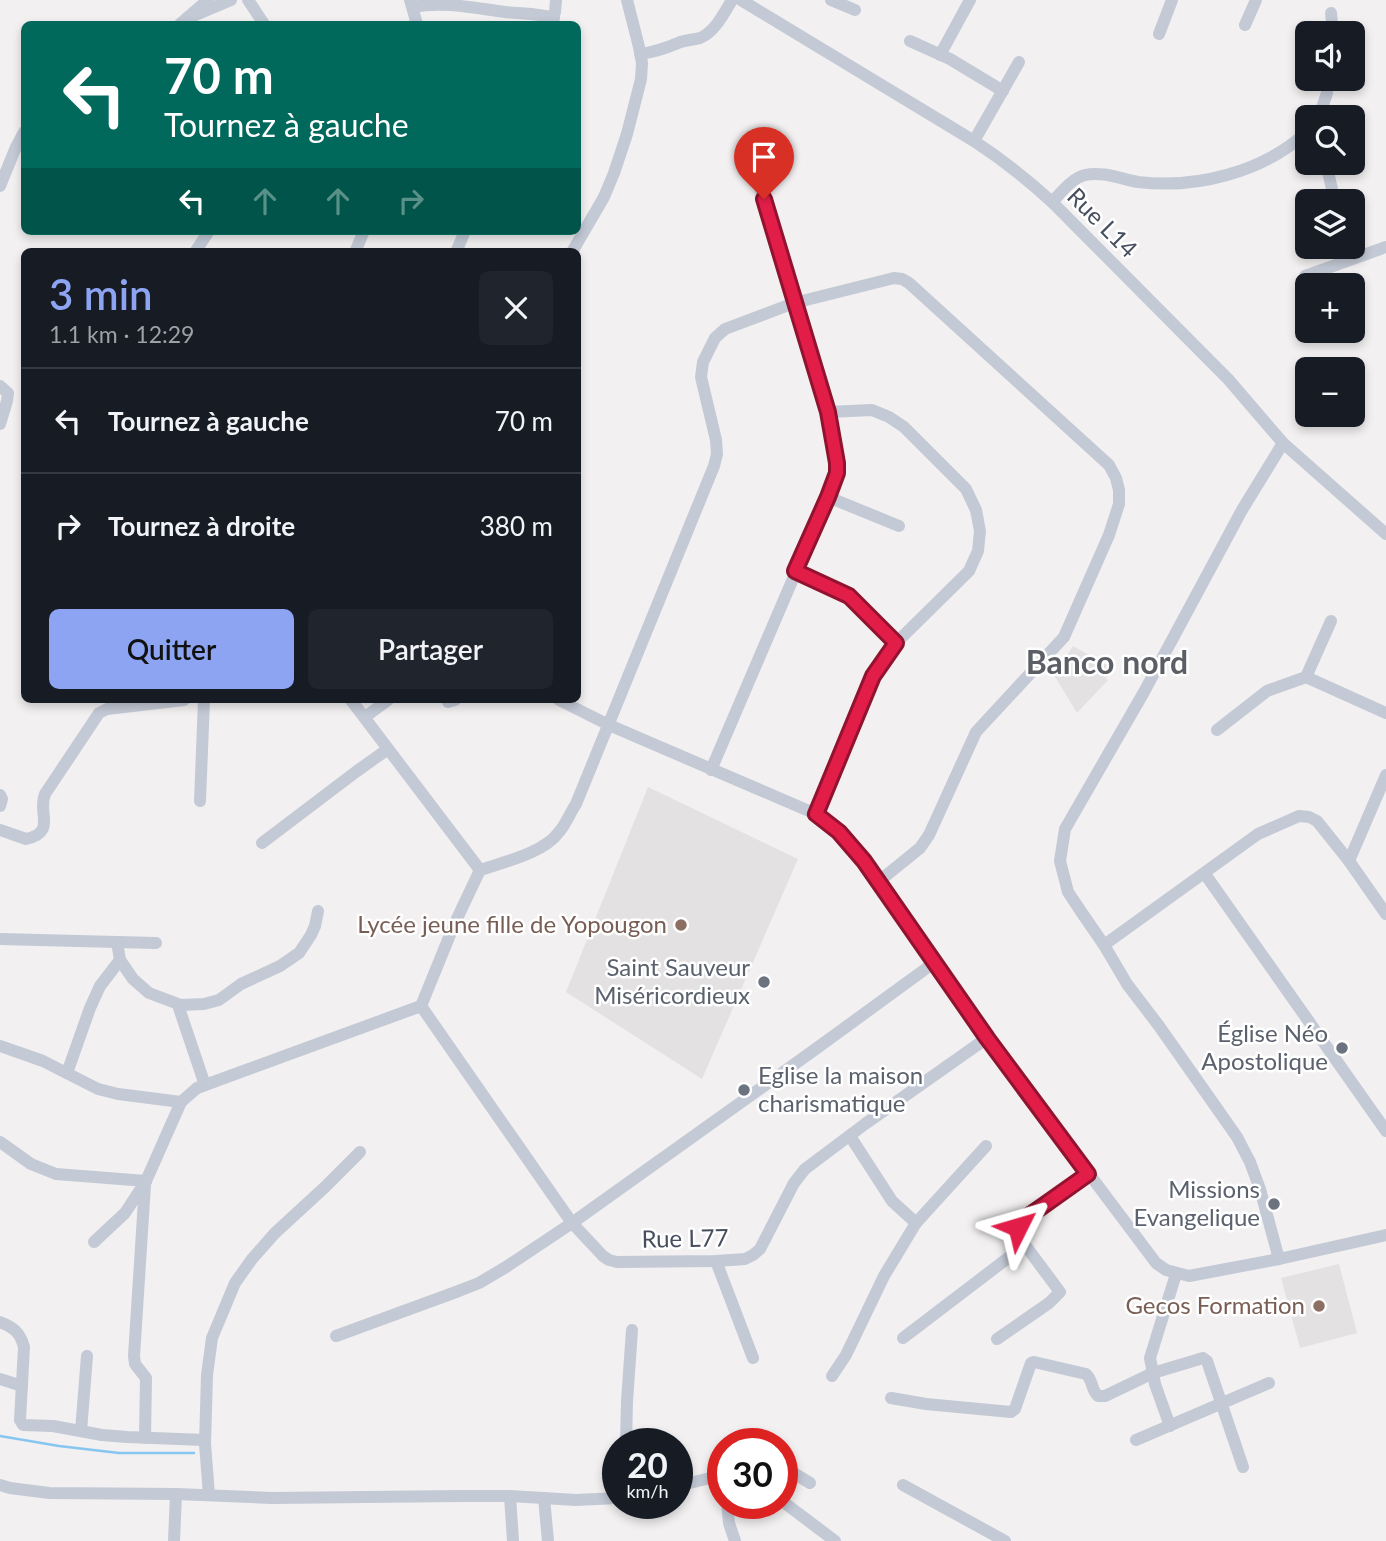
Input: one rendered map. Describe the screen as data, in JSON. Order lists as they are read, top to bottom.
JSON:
{
  "streets": {
    "street": ["Rue L14", "Rue L77"]
  },
  "districts": ["Banco nord"],
  "places": [
    "Lycée jeune fille de Yopougon",
    "Saint Sauveur Miséricordieux",
    "Église Néo Apostolique",
    "Eglise la maison charismatique",
    "Missions Evangelique",
    "Gecos Formation"
  ],
  "page": {
    "map_buttons": ["+", "−"],
    "turn": ["70 m", "Tournez à gauche"],
    "heading": ["3 min", "1.1 km · 12:29"],
    "list": [
      {
        "name": "Tournez à gauche",
        "value": "70 m"
      },
      {
        "name": "Tournez à droite",
        "value": "380 m"
      }
    ],
    "buttons": ["Quitter", "Partager"],
    "speed": "20 km/h",
    "limit": "30"
  }
}
